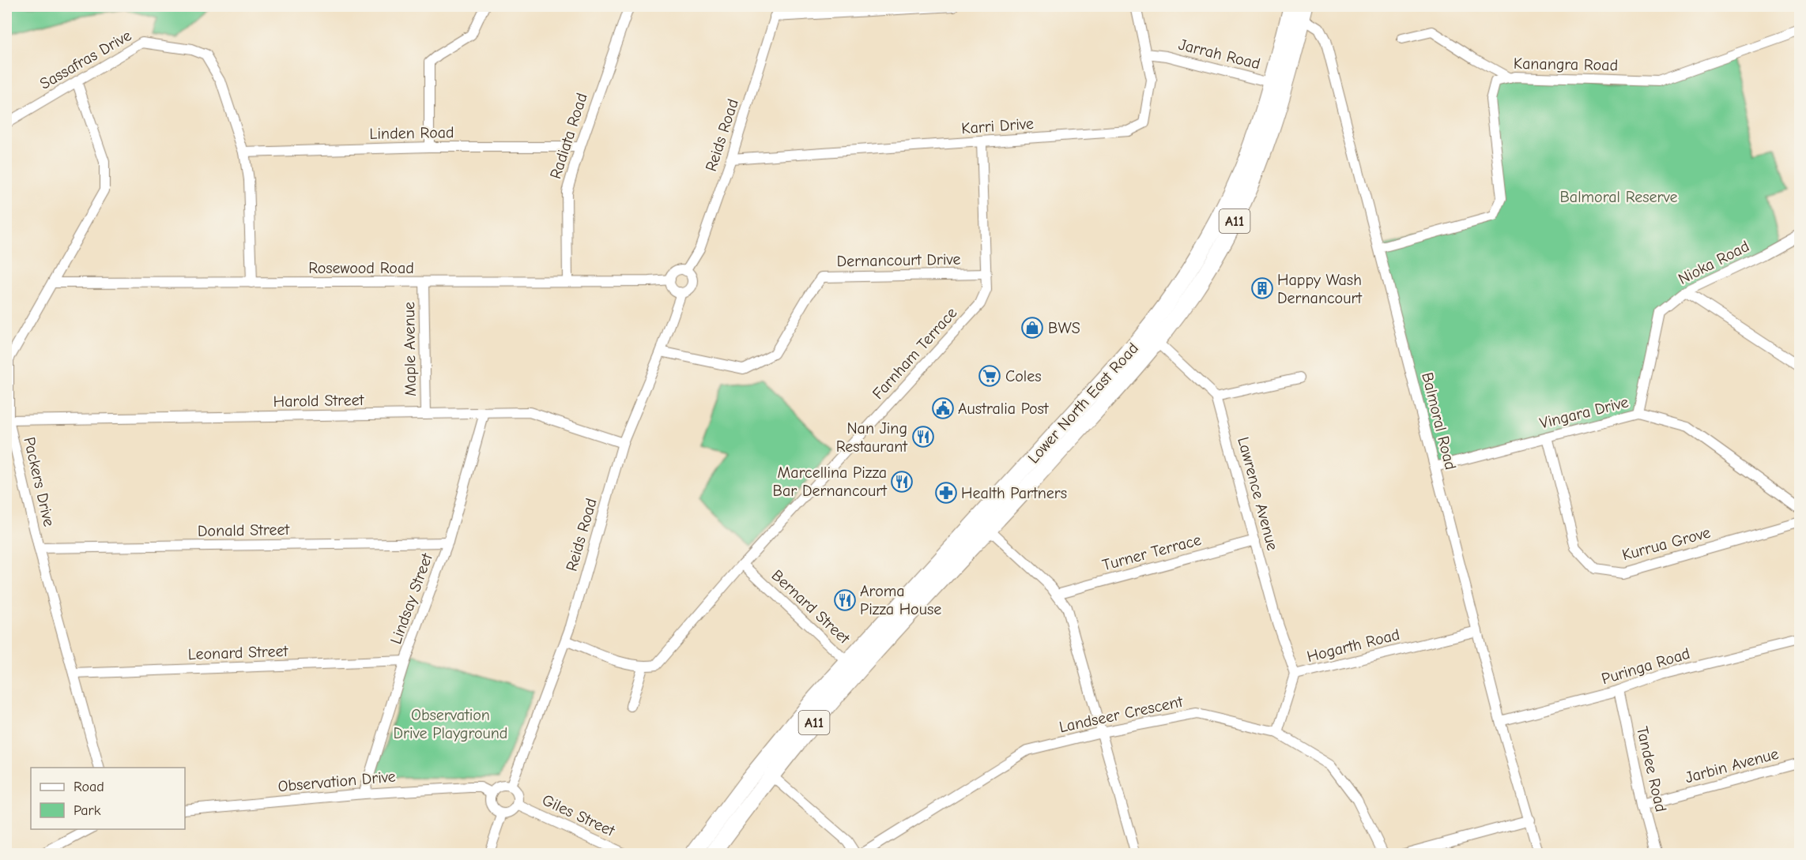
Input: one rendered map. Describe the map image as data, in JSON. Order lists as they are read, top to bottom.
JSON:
{
  "streets": {
    "main road": ["A11", "Lower North East Road"],
    "street": [
      "Jarrah Road",
      "Sassafras Drive",
      "Kanangra Road",
      "Karri Drive",
      "Linden Road",
      "Reids Road",
      "Radiata Road",
      "Dernancourt Drive",
      "Nioka Road",
      "Rosewood Road",
      "Maple Avenue",
      "Farnham Terrace",
      "Harold Street",
      "Vingara Drive",
      "Balmoral Road",
      "Packers Drive",
      "Lawrence Avenue",
      "Donald Street",
      "Kurrua Grove",
      "Turner Terrace",
      "Lindsay Street",
      "Bernard Street",
      "Hogarth Road",
      "Leonard Street",
      "Puringa Road",
      "Landseer Crescent",
      "Jarbin Avenue",
      "Tandee Road",
      "Observation Drive",
      "Giles Street"
    ]
  },
  "crossings": [
    ["Jarrah Road", "Karri Drive"],
    ["Jarrah Road", "Lower North East Road"],
    ["Sassafras Drive", "Linden Road"],
    ["Sassafras Drive", "Rosewood Road"],
    ["Sassafras Drive", "Packers Drive"],
    ["Kanangra Road", "Balmoral Road"],
    ["Karri Drive", "Reids Road"],
    ["Karri Drive", "Farnham Terrace"],
    ["Linden Road", "Radiata Road"],
    ["Reids Road", "Dernancourt Drive"],
    ["Reids Road", "Rosewood Road"],
    ["Reids Road", "Harold Street"],
    ["Reids Road", "Observation Drive"],
    ["Reids Road", "Giles Street"],
    ["Radiata Road", "Rosewood Road"],
    ["Dernancourt Drive", "Farnham Terrace"],
    ["Nioka Road", "Vingara Drive"],
    ["Rosewood Road", "Maple Avenue"],
    ["Rosewood Road", "Packers Drive"],
    ["Maple Avenue", "Harold Street"],
    ["Farnham Terrace", "Bernard Street"],
    ["Harold Street", "Packers Drive"],
    ["Harold Street", "Lindsay Street"],
    ["Lower North East Road", "Balmoral Road"],
    ["Lower North East Road", "Bernard Street"],
    ["Vingara Drive", "Balmoral Road"],
    ["Vingara Drive", "Kurrua Grove"],
    ["Balmoral Road", "Hogarth Road"],
    ["Balmoral Road", "Puringa Road"],
    ["Packers Drive", "Donald Street"],
    ["Packers Drive", "Leonard Street"],
    ["Lawrence Avenue", "Turner Terrace"],
    ["Lawrence Avenue", "Hogarth Road"],
    ["Donald Street", "Lindsay Street"],
    ["Lindsay Street", "Leonard Street"],
    ["Lindsay Street", "Observation Drive"],
    ["Hogarth Road", "Landseer Crescent"],
    ["Puringa Road", "Tandee Road"],
    ["Jarbin Avenue", "Tandee Road"],
    ["Observation Drive", "Giles Street"]
  ],
  "parks": ["Balmoral Reserve", "Observation Drive Playground"],
  "places": {
    "building": ["Happy Wash Dernancourt"],
    "shop": ["BWS"],
    "supermarket": ["Coles"],
    "public building": ["Australia Post"],
    "restaurant": ["Nan Jing Restaurant", "Marcellina Pizza Bar Dernancourt", "Aroma Pizza House"],
    "pharmacy": ["Health Partners"]
  },
  "legend": ["Road", "Park"]
}
